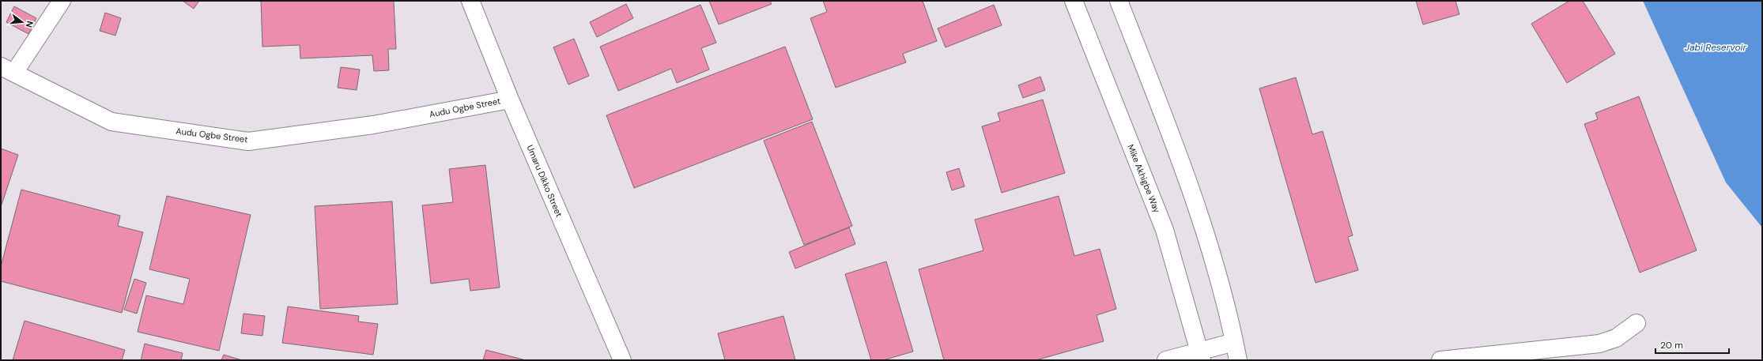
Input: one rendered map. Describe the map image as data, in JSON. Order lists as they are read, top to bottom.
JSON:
{
  "streets": {
    "street": ["Audu Ogbe Street", "Mike Akhigbe Way", "Umaru Dikko Street"]
  },
  "crossings": [
    ["Audu Ogbe Street", "Umaru Dikko Street"]
  ],
  "water": ["Jabi Reservoir"],
  "scale_bar": "20 m",
  "north": "right"
}
